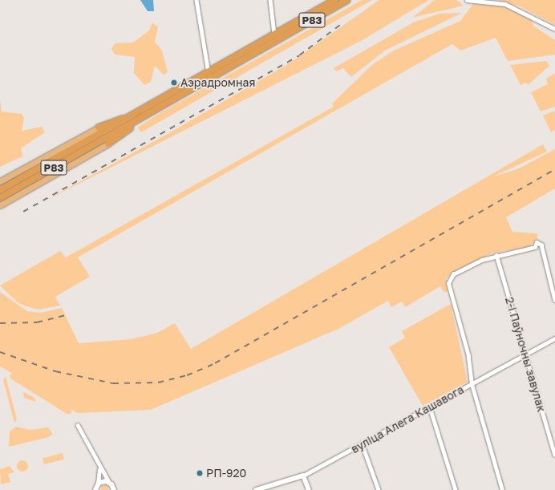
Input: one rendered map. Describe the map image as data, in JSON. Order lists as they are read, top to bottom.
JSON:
{
  "streets": {
    "highway": ["Р83"],
    "street": ["2-і Паўночны завулак", "вуліца Алега Кашавога"]
  },
  "crossings": [
    ["2-і Паўночны завулак", "вуліца Алега Кашавога"]
  ],
  "places": ["Аэрадромная", "РП-920"]
}
